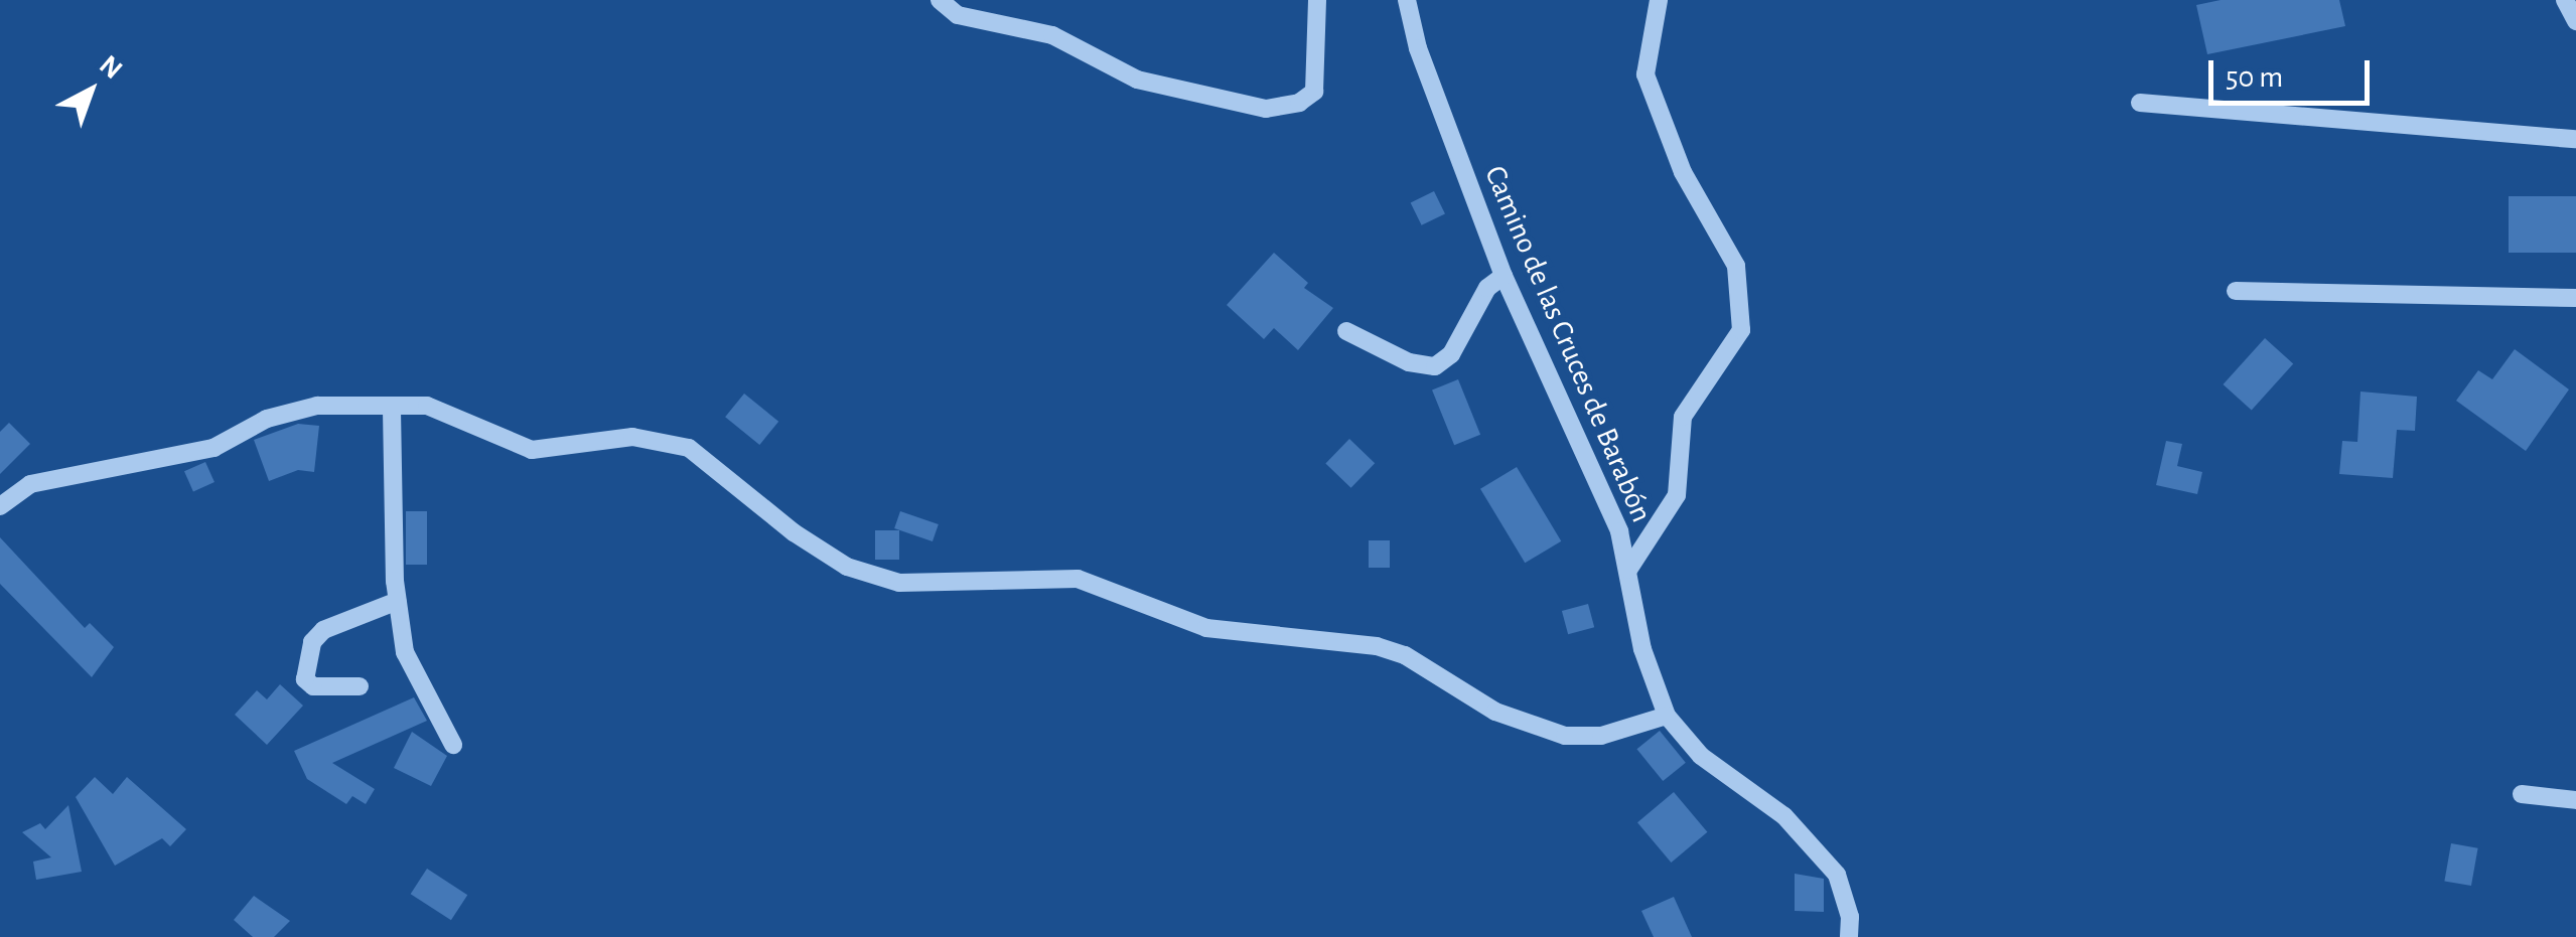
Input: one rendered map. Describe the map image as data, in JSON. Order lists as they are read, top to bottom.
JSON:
{
  "streets": {
    "street": ["Camino de las Cruces de Barabón"]
  },
  "scale_bar": "50 m",
  "north": "top right"
}
